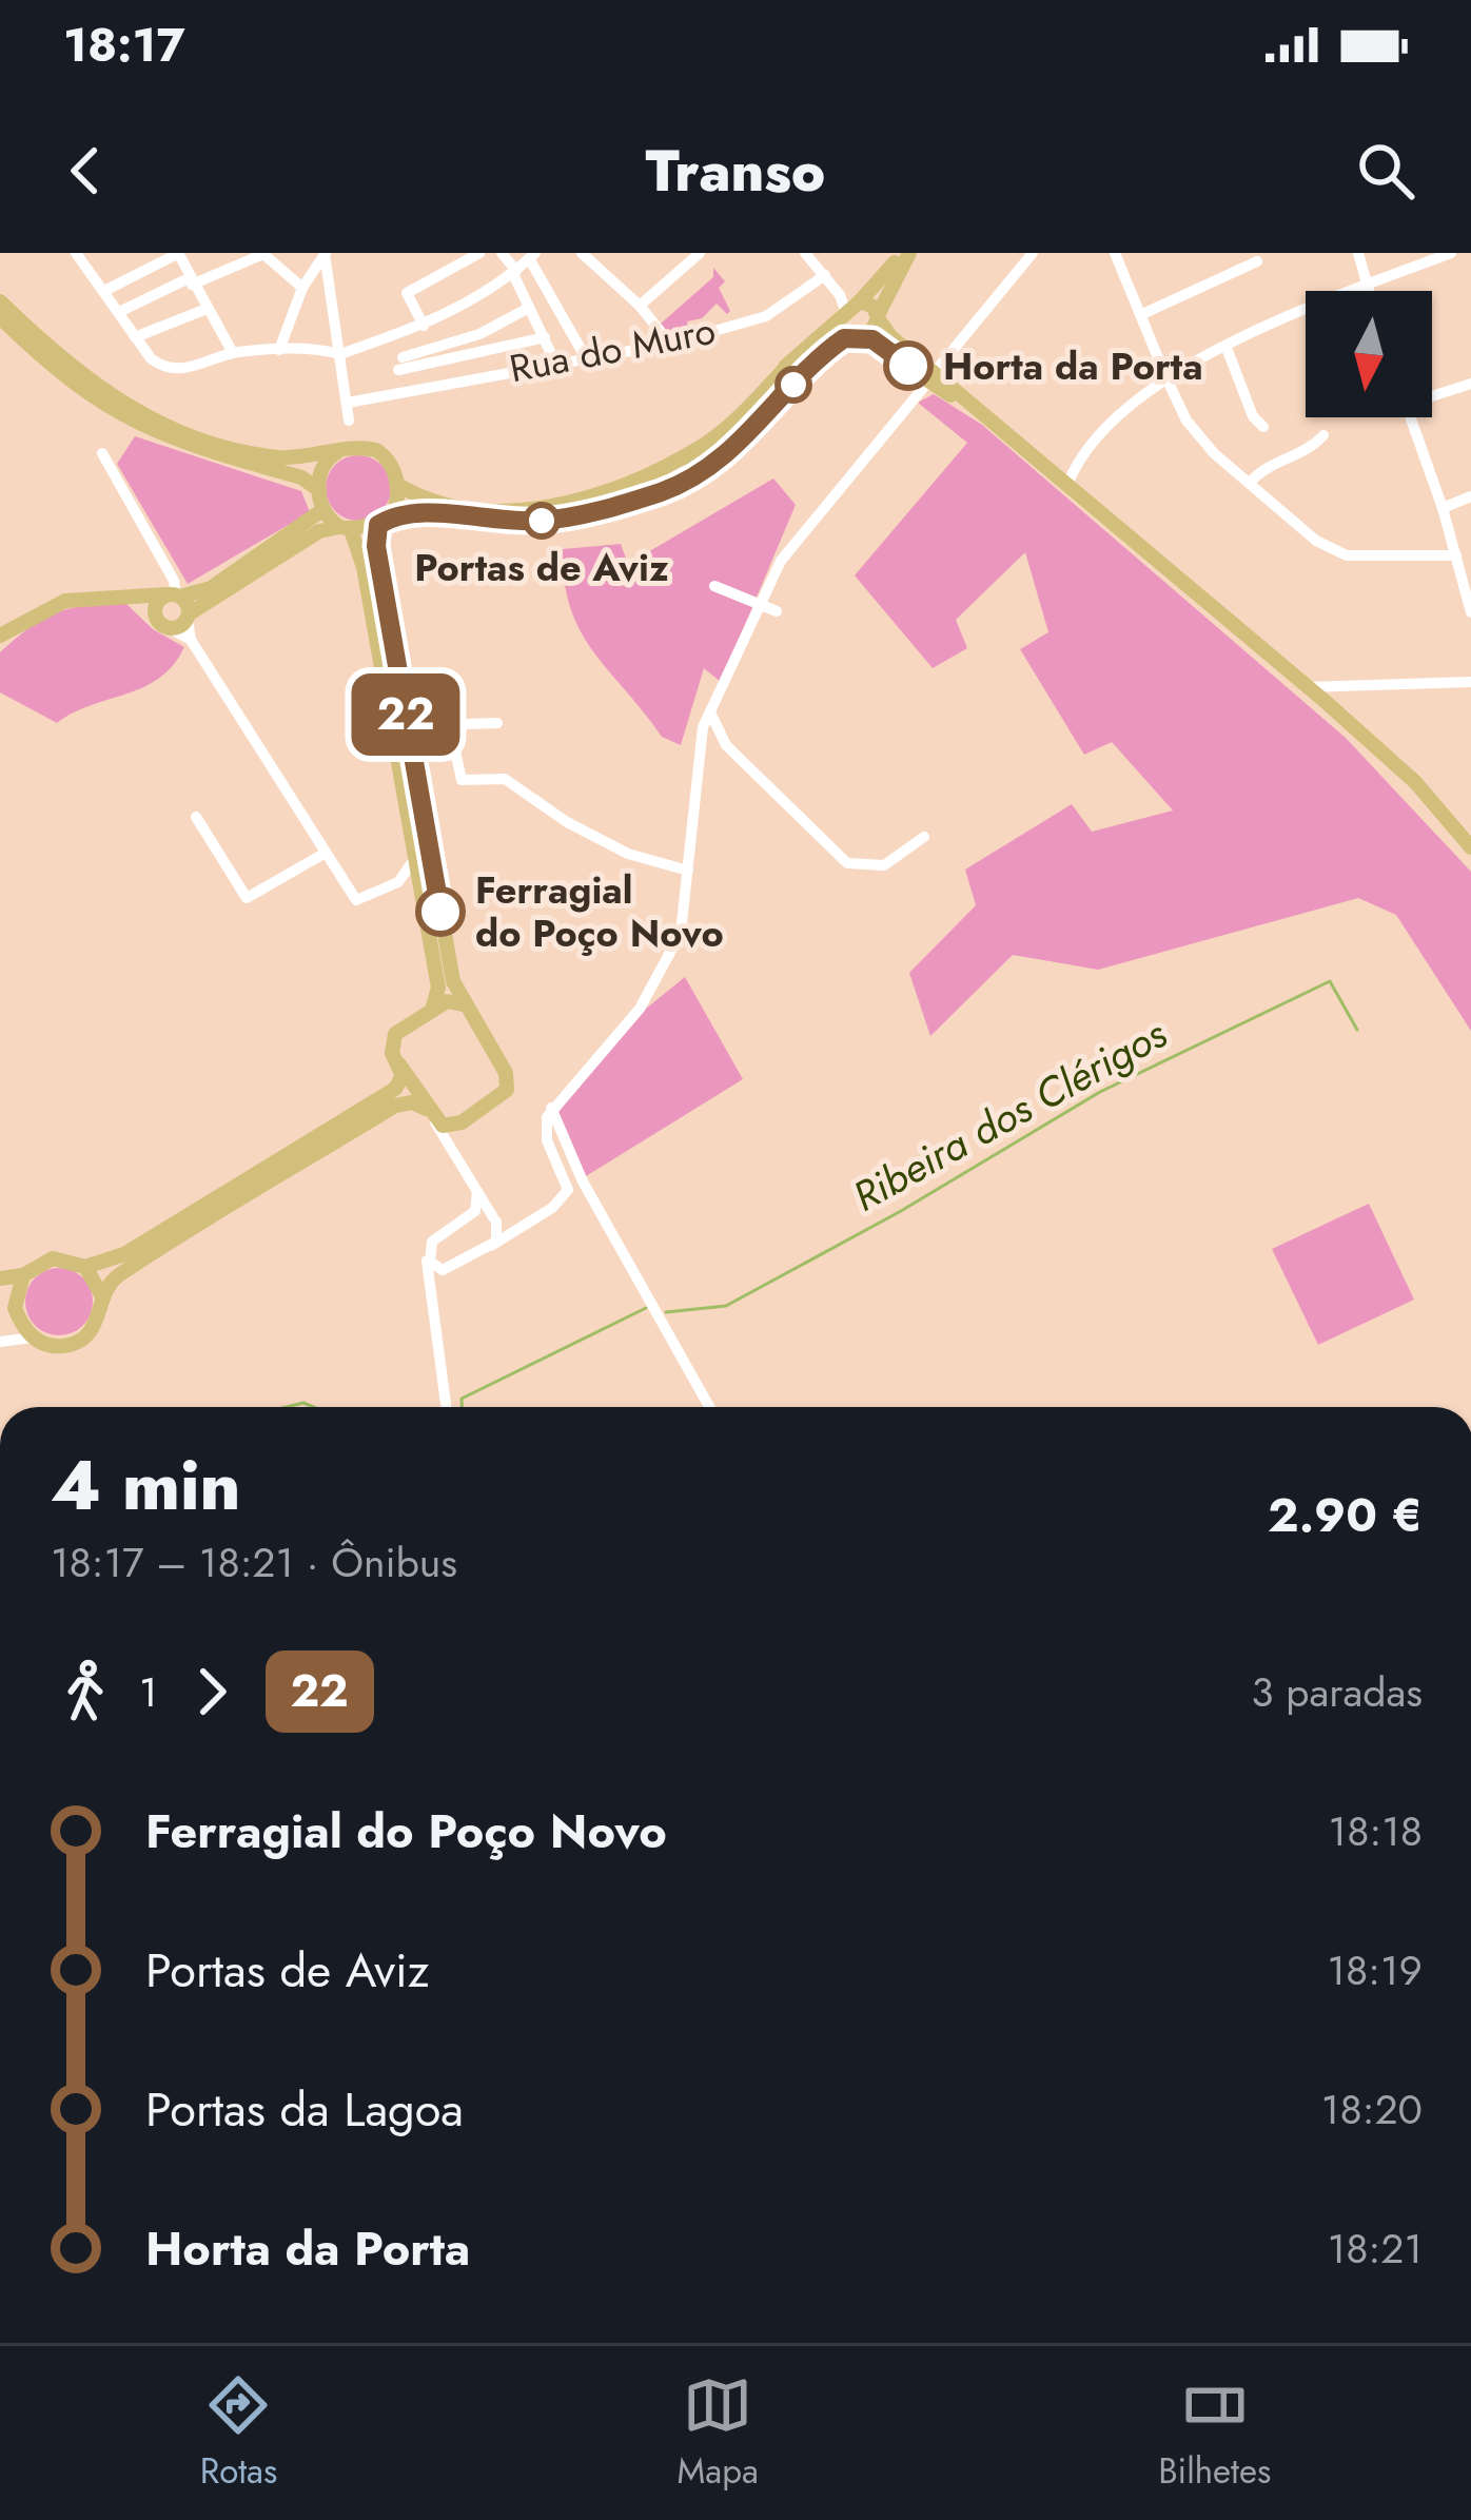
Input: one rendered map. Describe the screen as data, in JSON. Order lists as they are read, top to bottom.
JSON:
{
  "streets": {
    "street": ["Rua do Muro"]
  },
  "water": ["Ribeira dos Clérigos"],
  "places": ["Horta da Porta", "Portas de Aviz", "Ferragial do Poço Novo"],
  "lines": ["bus line 22"],
  "north": "bottom",
  "page": {
    "status": "18:17",
    "header": "Transo",
    "on_map": "22",
    "heading": ["4 min", "18:17 – 18:21 · Ônibus", "2.90 €"],
    "legs": ["1", "22", "3 paradas"],
    "list": [
      {
        "name": "Ferragial do Poço Novo",
        "value": "18:18"
      },
      {
        "name": "Portas de Aviz",
        "value": "18:19"
      },
      {
        "name": "Portas da Lagoa",
        "value": "18:20"
      },
      {
        "name": "Horta da Porta",
        "value": "18:21"
      }
    ],
    "tabs": ["Rotas", "Mapa", "Bilhetes"]
  }
}
